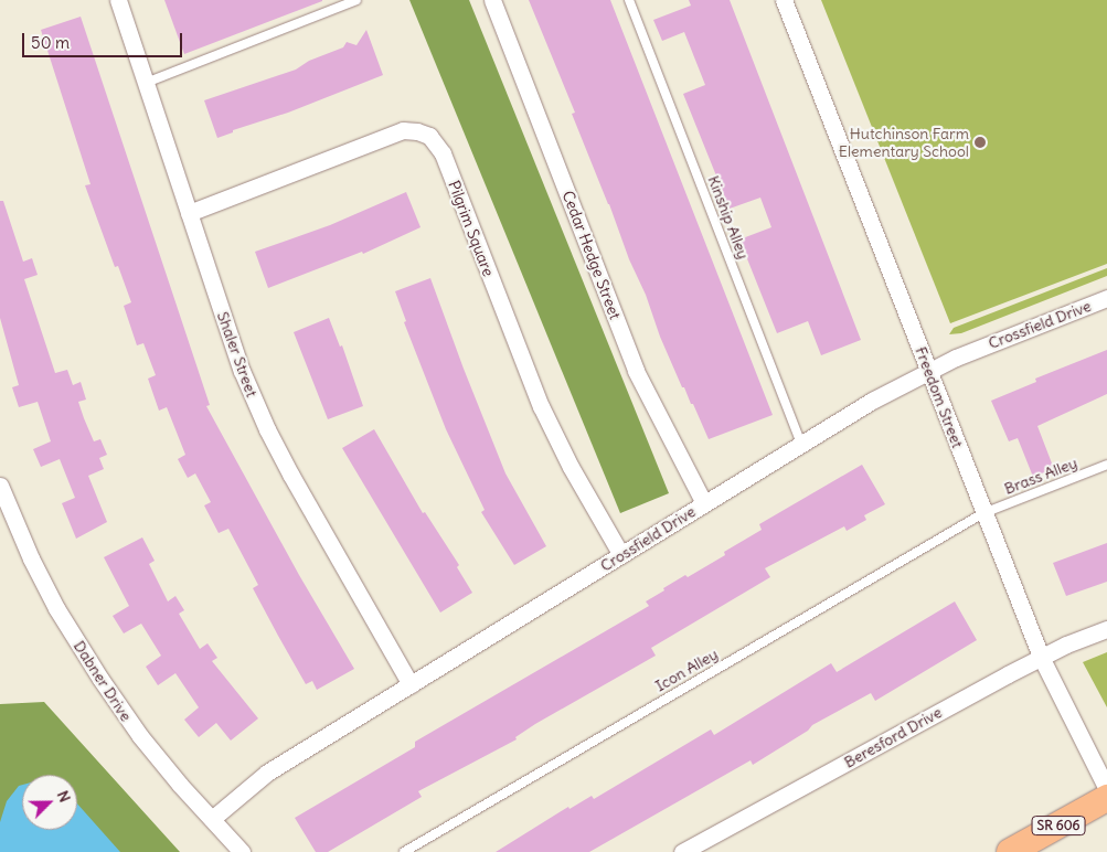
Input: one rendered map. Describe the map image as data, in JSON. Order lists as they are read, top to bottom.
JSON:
{
  "streets": {
    "main road": ["SR 606"],
    "street": [
      "Pilgrim Square",
      "Cedar Hedge Street",
      "Crossfield Drive",
      "Shaler Street",
      "Freedom Street",
      "Dabner Drive",
      "Beresford Drive"
    ],
    "lane": ["Kinship Alley", "Brass Alley", "Icon Alley"]
  },
  "crossings": [
    ["Kinship Alley", "Crossfield Drive"],
    ["Pilgrim Square", "Crossfield Drive"],
    ["Pilgrim Square", "Shaler Street"],
    ["Cedar Hedge Street", "Crossfield Drive"],
    ["Crossfield Drive", "Shaler Street"],
    ["Crossfield Drive", "Freedom Street"],
    ["Crossfield Drive", "Dabner Drive"],
    ["Freedom Street", "Brass Alley"],
    ["Freedom Street", "Icon Alley"],
    ["Freedom Street", "Beresford Drive"],
    ["Brass Alley", "Icon Alley"]
  ],
  "places": ["Hutchinson Farm Elementary School"],
  "scale_bar": "50 m",
  "north": "top right"
}
